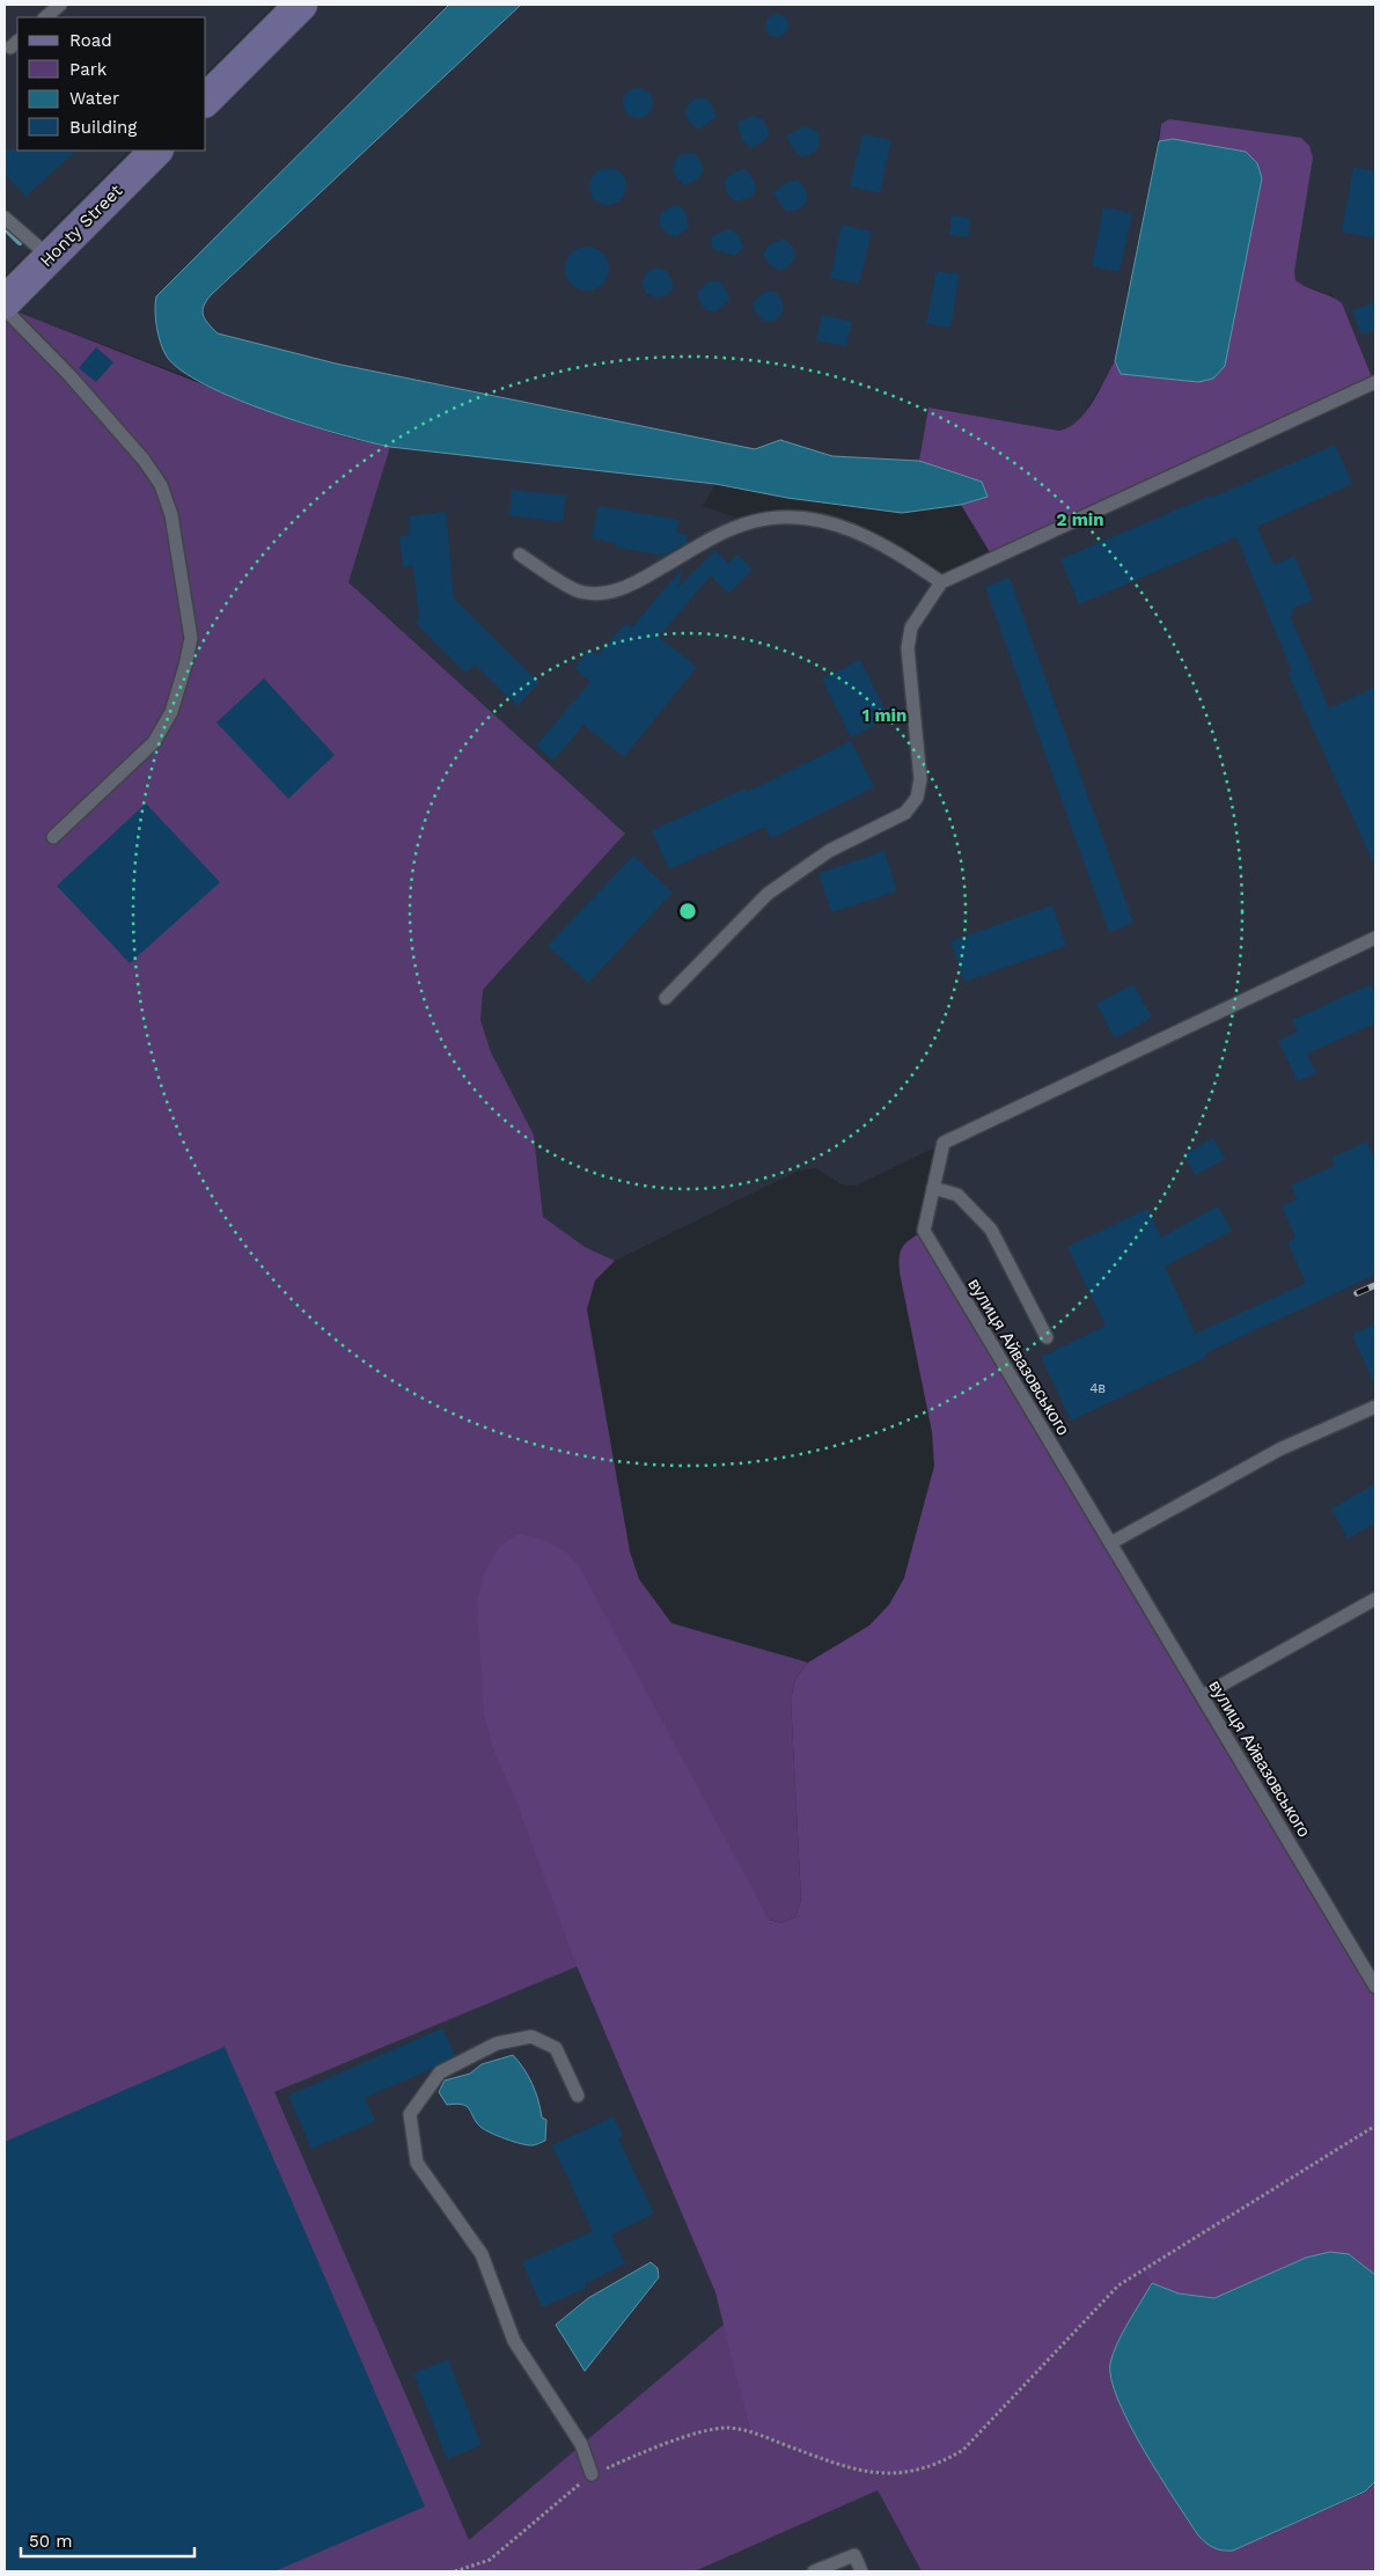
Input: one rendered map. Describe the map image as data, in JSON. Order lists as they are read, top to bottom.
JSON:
{
  "streets": {
    "street": ["Honty Street"],
    "lane": ["вулиця Айвазовського"]
  },
  "house_numbers": ["4в"],
  "legend": [
    "Road",
    "Park",
    "Water",
    "Building"
  ],
  "scale_bar": "50 m",
  "rings": ["2 min", "1 min"]
}
